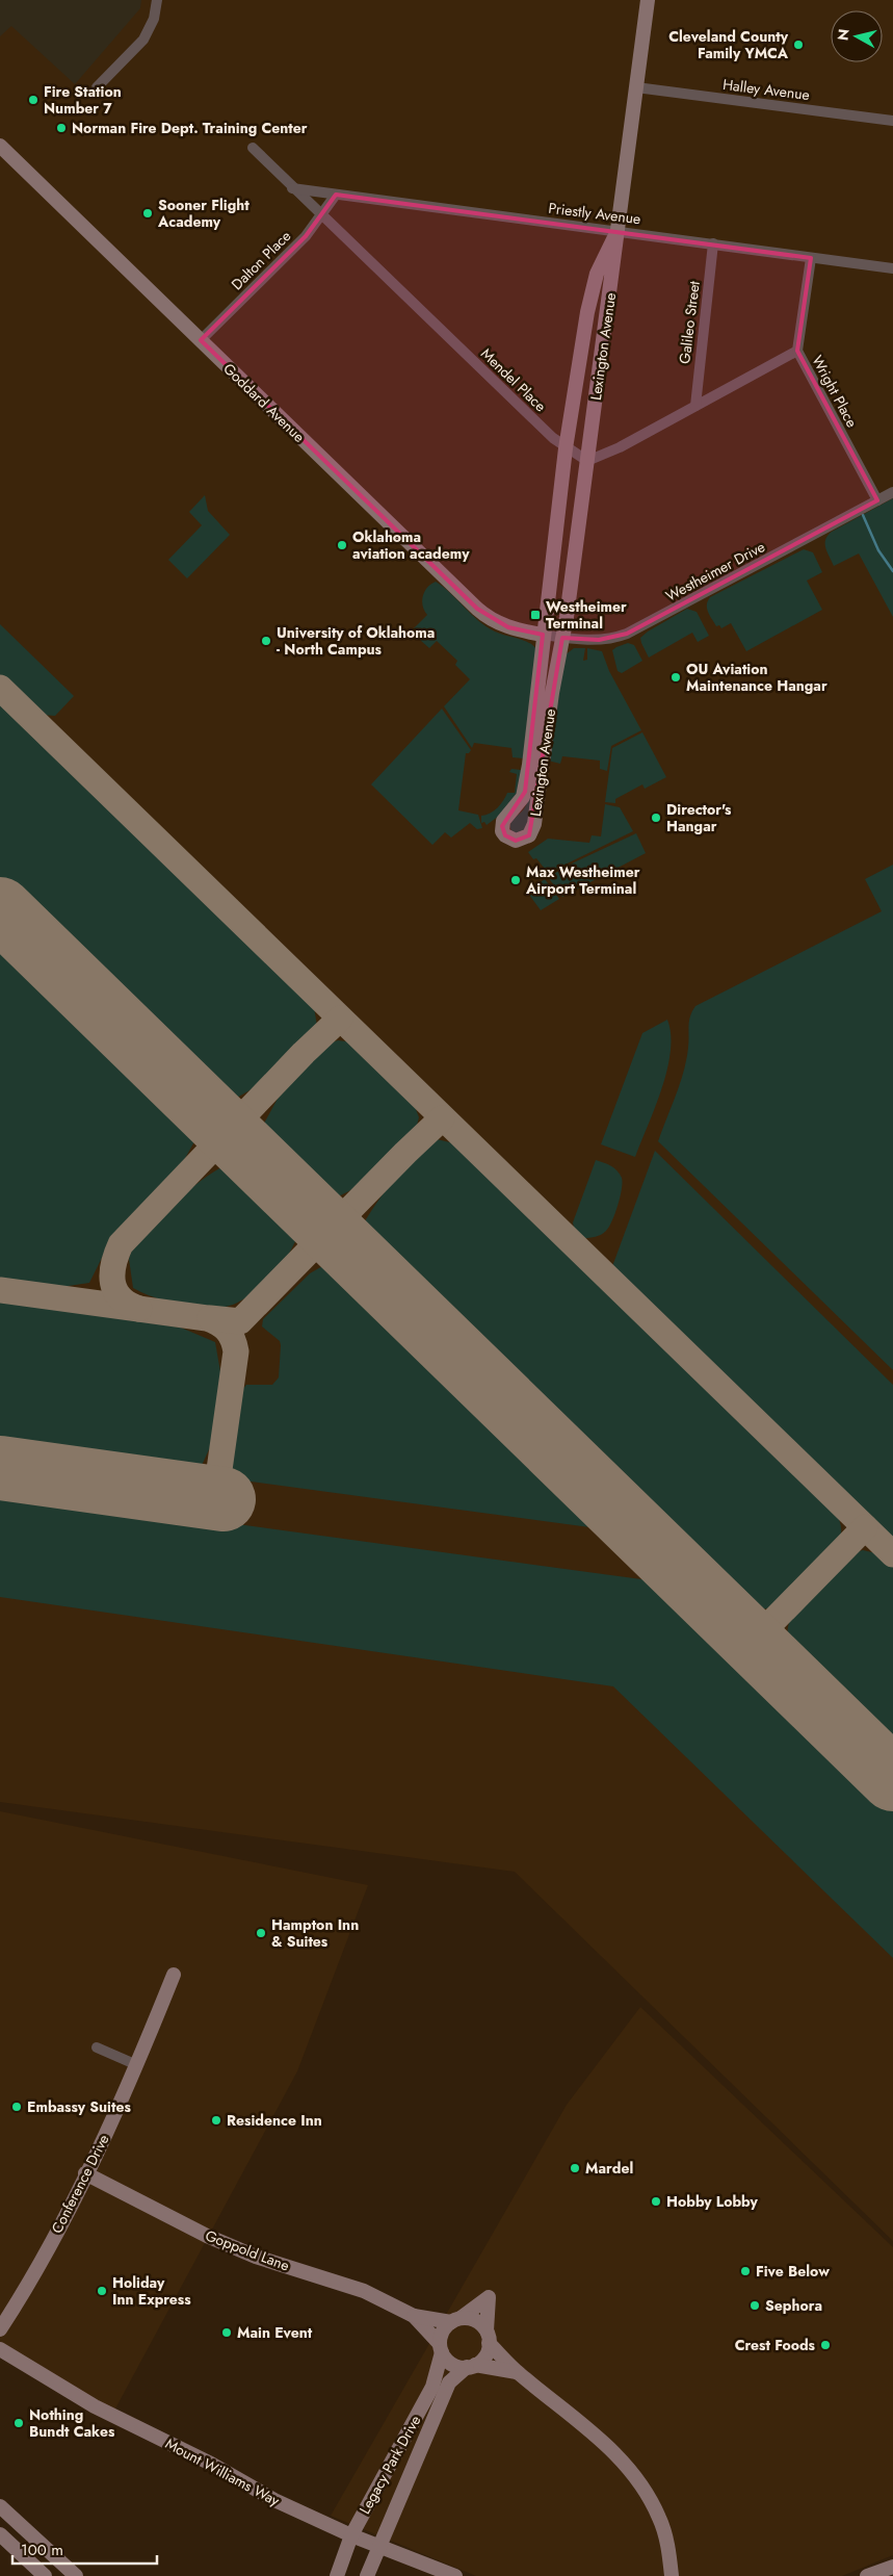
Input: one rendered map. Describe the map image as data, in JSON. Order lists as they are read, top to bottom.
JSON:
{
  "streets": {
    "street": [
      "Halley Avenue",
      "Priestly Avenue",
      "Dalton Place",
      "Galileo Street",
      "Lexington Avenue",
      "Mendel Place",
      "Wright Place",
      "Goddard Avenue",
      "Westheimer Drive",
      "Conference Drive",
      "Goppold Lane",
      "Legacy Park Drive",
      "Mount Williams Way"
    ]
  },
  "crossings": [
    ["Halley Avenue", "Lexington Avenue"],
    ["Priestly Avenue", "Dalton Place"],
    ["Priestly Avenue", "Galileo Street"],
    ["Priestly Avenue", "Lexington Avenue"],
    ["Priestly Avenue", "Mendel Place"],
    ["Priestly Avenue", "Wright Place"],
    ["Dalton Place", "Mendel Place"],
    ["Dalton Place", "Goddard Avenue"],
    ["Lexington Avenue", "Mendel Place"],
    ["Lexington Avenue", "Goddard Avenue"],
    ["Lexington Avenue", "Westheimer Drive"],
    ["Wright Place", "Westheimer Drive"],
    ["Goddard Avenue", "Westheimer Drive"],
    ["Conference Drive", "Goppold Lane"],
    ["Goppold Lane", "Legacy Park Drive"],
    ["Legacy Park Drive", "Mount Williams Way"]
  ],
  "places": {
    "other": [
      "Cleveland County Family YMCA",
      "Fire Station Number 7",
      "Norman Fire Dept. Training Center",
      "Sooner Flight Academy",
      "Oklahoma aviation academy",
      "University of Oklahoma - North Campus",
      "OU Aviation Maintenance Hangar",
      "Director's Hangar",
      "Max Westheimer Airport Terminal",
      "Hampton Inn & Suites",
      "Embassy Suites",
      "Residence Inn",
      "Mardel",
      "Hobby Lobby",
      "Five Below",
      "Holiday Inn Express",
      "Sephora",
      "Main Event",
      "Crest Foods",
      "Nothing Bundt Cakes"
    ],
    "transit": ["Westheimer Terminal"]
  },
  "scale_bar": "100 m",
  "north": "left"
}
